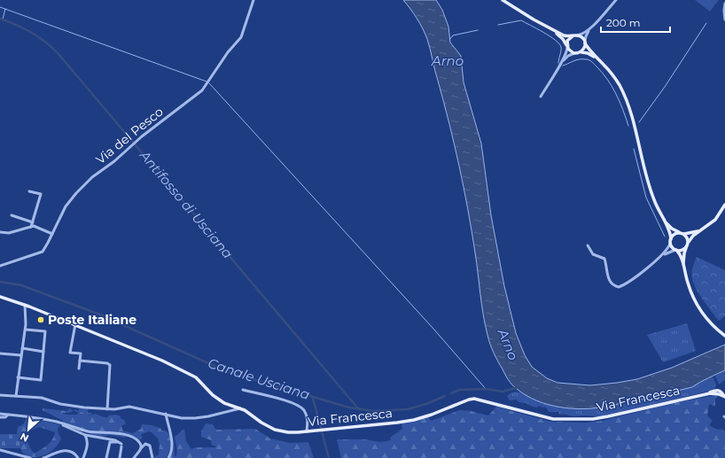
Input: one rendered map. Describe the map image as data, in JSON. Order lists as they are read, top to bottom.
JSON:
{
  "streets": {
    "main road": ["Via Francesca"],
    "street": ["Via del Pesco"]
  },
  "water": ["Arno", "Antifosso di Usciana", "Canale Usciana"],
  "places": ["Poste Italiane"],
  "scale_bar": "200 m",
  "north": "bottom left"
}
